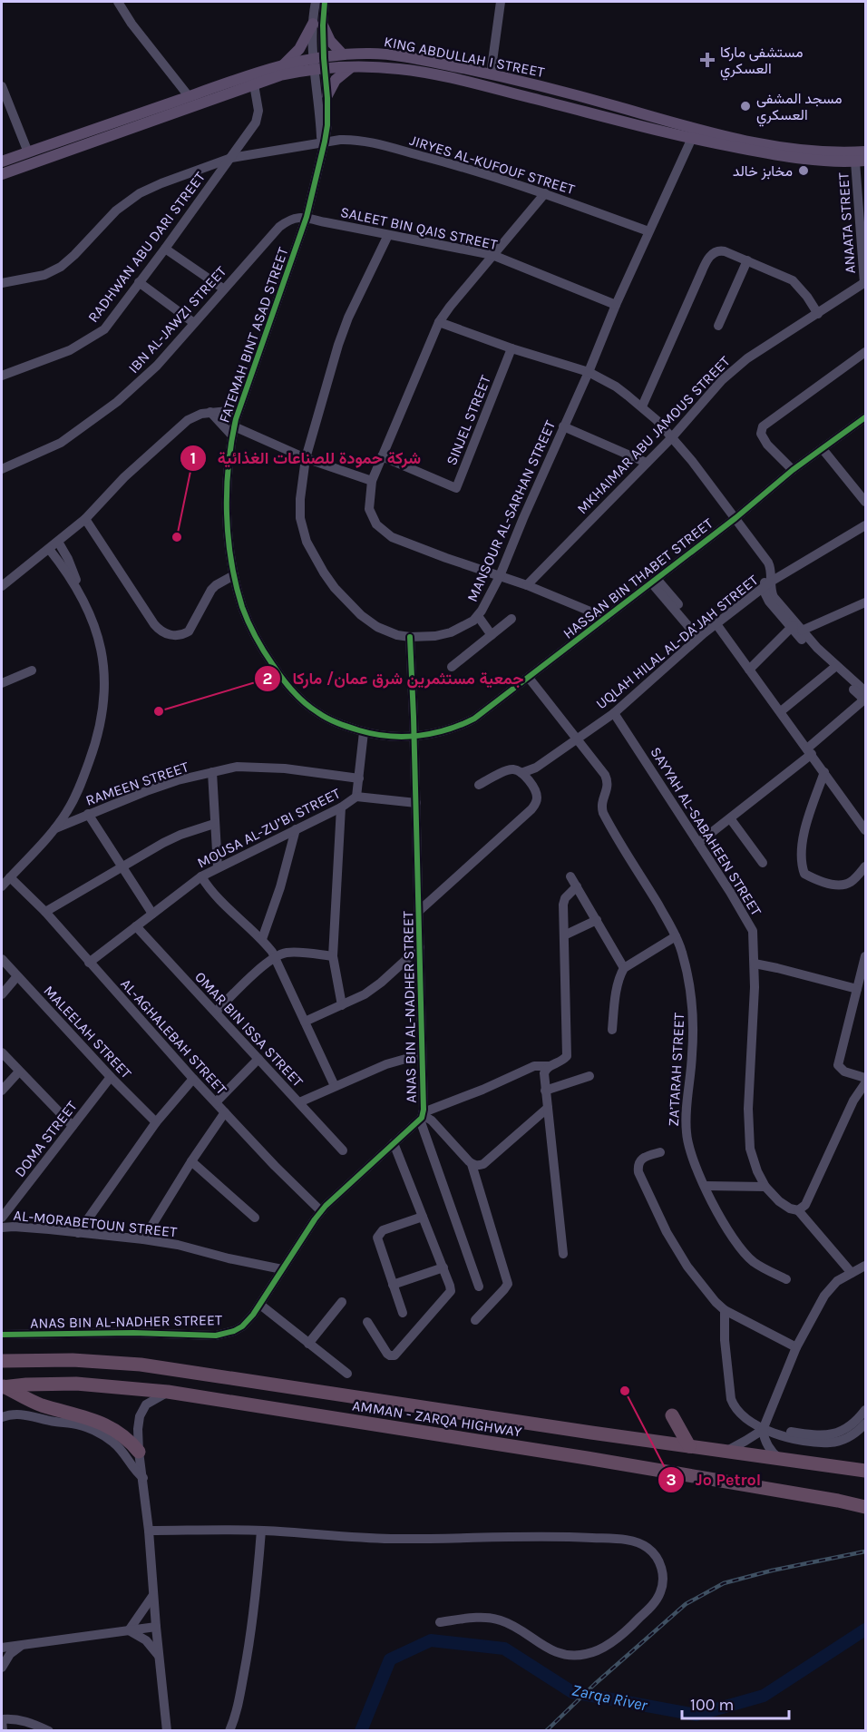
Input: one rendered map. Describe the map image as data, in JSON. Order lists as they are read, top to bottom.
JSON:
{
  "streets": {
    "highway": ["AMMAN - ZARQA HIGHWAY"],
    "main road": ["KING ABDULLAH I STREET"],
    "street": [
      "JIRYES AL-KUFOUF STREET",
      "ANAATA STREET",
      "SALEET BIN QAIS STREET",
      "RADHWAN ABU DARI STREET",
      "IBN AL-JAWZI STREET",
      "FATEMAH BINT ASAD STREET",
      "SINJEL STREET",
      "MKHAIMAR ABU JAMOUS STREET",
      "MANSOUR AL-SARHAN STREET",
      "HASSAN BIN THABET STREET",
      "UQLAH HILAL AL-DA’JAH STREET",
      "RAMEEN STREET",
      "MOUSA AL-ZU’BI STREET",
      "SAYYAH AL-SABAHEEN STREET",
      "ANAS BIN AL-NADHER STREET",
      "OMAR BIN ISSA STREET",
      "MALEELAH STREET",
      "AL-AGHALEBAH STREET",
      "ZA’TARAH STREET",
      "DOMA STREET",
      "AL-MORABETOUN STREET"
    ]
  },
  "crossings": [
    ["KING ABDULLAH I STREET", "ANAATA STREET"],
    ["KING ABDULLAH I STREET", "RADHWAN ABU DARI STREET"],
    ["KING ABDULLAH I STREET", "FATEMAH BINT ASAD STREET"],
    ["KING ABDULLAH I STREET", "MANSOUR AL-SARHAN STREET"],
    ["JIRYES AL-KUFOUF STREET", "RADHWAN ABU DARI STREET"],
    ["JIRYES AL-KUFOUF STREET", "FATEMAH BINT ASAD STREET"],
    ["JIRYES AL-KUFOUF STREET", "MANSOUR AL-SARHAN STREET"],
    ["ANAATA STREET", "MKHAIMAR ABU JAMOUS STREET"],
    ["SALEET BIN QAIS STREET", "IBN AL-JAWZI STREET"],
    ["SALEET BIN QAIS STREET", "FATEMAH BINT ASAD STREET"],
    ["SALEET BIN QAIS STREET", "MANSOUR AL-SARHAN STREET"],
    ["IBN AL-JAWZI STREET", "FATEMAH BINT ASAD STREET"],
    ["FATEMAH BINT ASAD STREET", "HASSAN BIN THABET STREET"],
    ["FATEMAH BINT ASAD STREET", "MOUSA AL-ZU’BI STREET"],
    ["FATEMAH BINT ASAD STREET", "ANAS BIN AL-NADHER STREET"],
    ["MANSOUR AL-SARHAN STREET", "ANAS BIN AL-NADHER STREET"],
    ["HASSAN BIN THABET STREET", "ANAS BIN AL-NADHER STREET"],
    ["HASSAN BIN THABET STREET", "ZA’TARAH STREET"],
    ["UQLAH HILAL AL-DA’JAH STREET", "SAYYAH AL-SABAHEEN STREET"],
    ["UQLAH HILAL AL-DA’JAH STREET", "ZA’TARAH STREET"],
    ["RAMEEN STREET", "MOUSA AL-ZU’BI STREET"],
    ["MOUSA AL-ZU’BI STREET", "ANAS BIN AL-NADHER STREET"],
    ["MOUSA AL-ZU’BI STREET", "OMAR BIN ISSA STREET"],
    ["MOUSA AL-ZU’BI STREET", "AL-AGHALEBAH STREET"],
    ["ANAS BIN AL-NADHER STREET", "AL-AGHALEBAH STREET"],
    ["ANAS BIN AL-NADHER STREET", "AL-MORABETOUN STREET"],
    ["MALEELAH STREET", "DOMA STREET"]
  ],
  "water": ["Zarqa River"],
  "places": {
    "health": ["مستشفى ماركا العسكري"],
    "other": [
      "مسجد المشفى العسكري",
      "مخابز خالد",
      "شركة حمودة للصناعات الغذائية",
      "جمعية مستثمرين شرق عمان/ ماركا",
      "Jo Petrol"
    ]
  },
  "scale_bar": "100 m"
}
